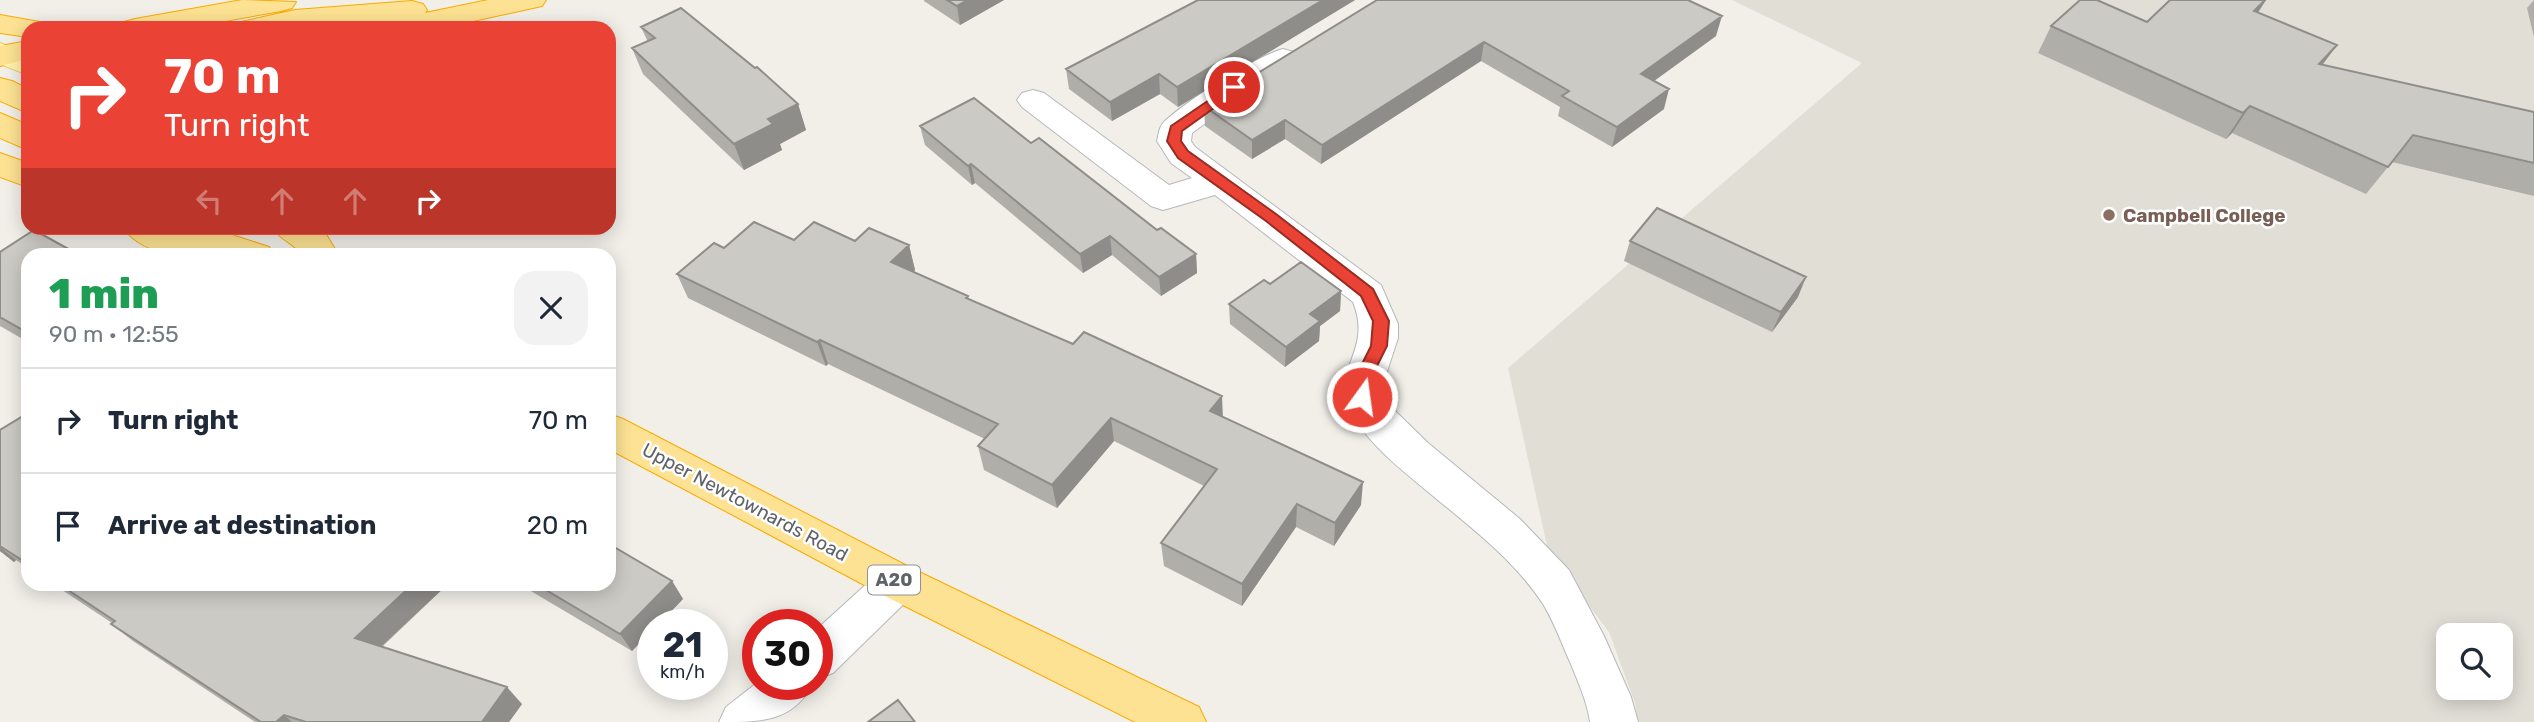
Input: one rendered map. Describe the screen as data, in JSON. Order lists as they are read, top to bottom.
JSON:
{
  "streets": {
    "highway": ["Upper Newtownards Road", "A20"]
  },
  "places": ["Campbell College"],
  "page": {
    "turn": ["70 m", "Turn right"],
    "heading": ["1 min", "90 m · 12:55"],
    "list": [
      {
        "name": "Turn right",
        "value": "70 m"
      },
      {
        "name": "Arrive at destination",
        "value": "20 m"
      }
    ],
    "speed": "21 km/h",
    "limit": "30"
  }
}
